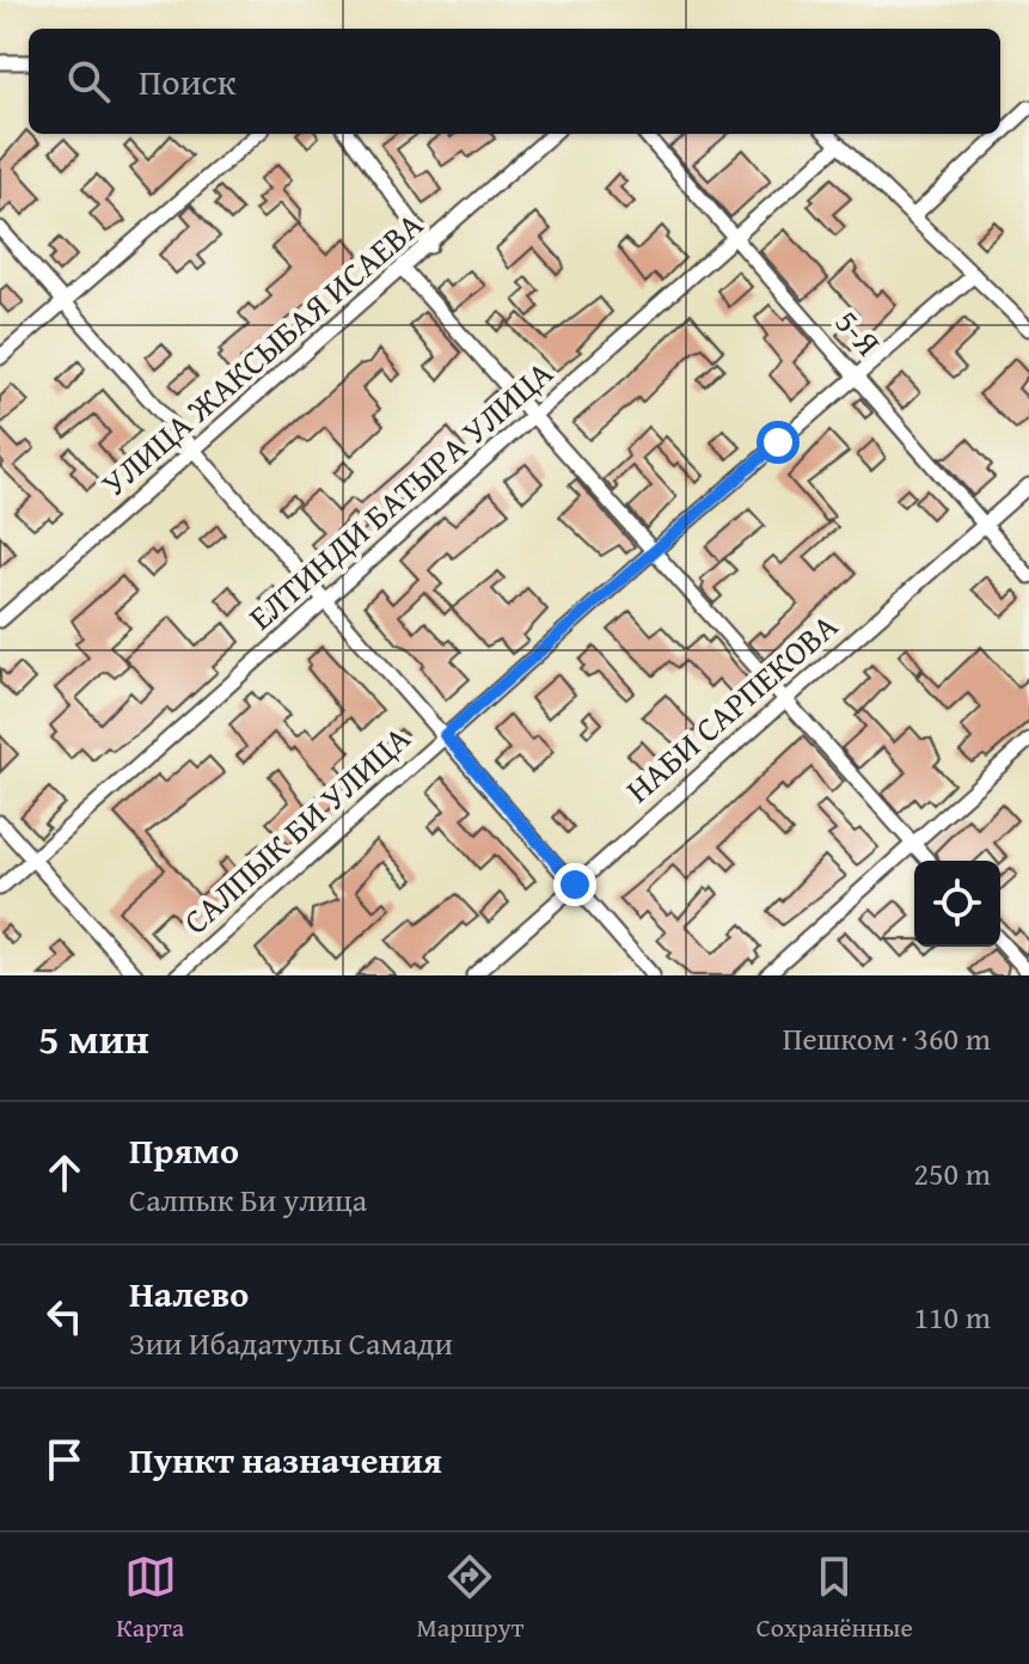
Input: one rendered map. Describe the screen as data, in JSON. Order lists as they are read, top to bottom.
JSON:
{
  "streets": {
    "street": [
      "5-Я",
      "УЛИЦА ЖАКСЫБАЯ ИСАЕВА",
      "ЕЛТИНДИ БАТЫРА УЛИЦА",
      "НАБИ САРПЕКОВА",
      "САЛПЫК БИ УЛИЦА"
    ]
  },
  "crossings": [
    ["5-Я", "ЕЛТИНДИ БАТЫРА УЛИЦА"],
    ["5-Я", "НАБИ САРПЕКОВА"],
    ["5-Я", "САЛПЫК БИ УЛИЦА"]
  ],
  "page": {
    "search": "Поиск",
    "heading": ["5 мин", "Пешком · 360 m"],
    "list": [
      ["Прямо", "Салпык Би улица", "250 m"],
      ["Налево", "Зии Ибадатулы Самади", "110 m"],
      "Пункт назначения"
    ],
    "nav": ["Карта", "Маршрут", "Сохранённые"]
  }
}
